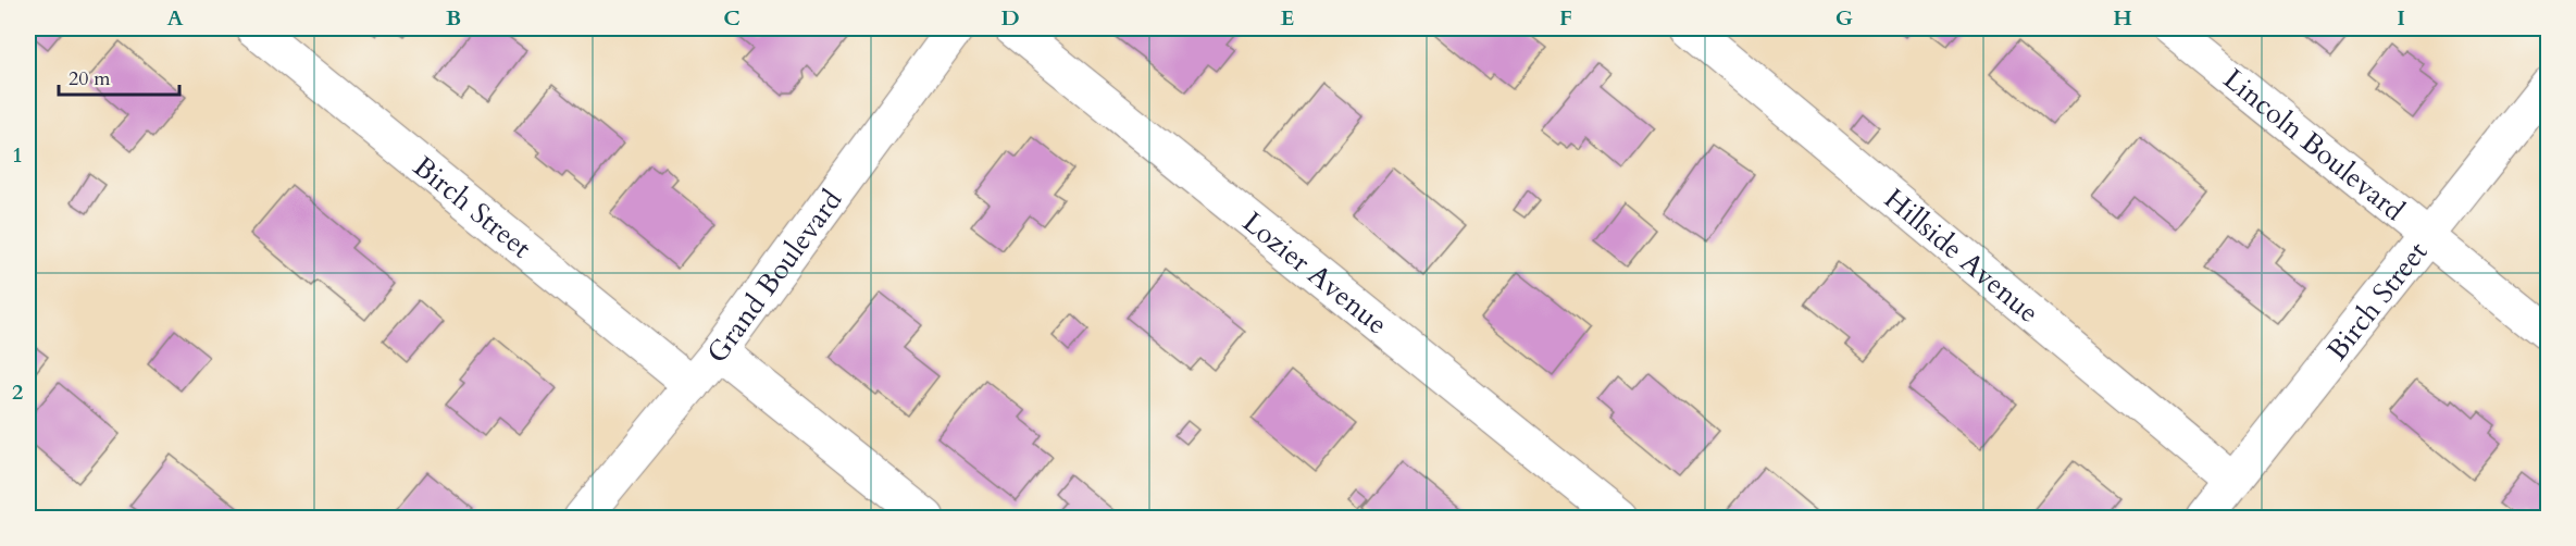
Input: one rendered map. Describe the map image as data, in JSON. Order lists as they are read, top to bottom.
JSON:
{
  "streets": {
    "street": [
      "Lincoln Boulevard",
      "Birch Street",
      "Hillside Avenue",
      "Lozier Avenue",
      "Grand Boulevard"
    ]
  },
  "crossings": [
    ["Lincoln Boulevard", "Birch Street"],
    ["Birch Street", "Hillside Avenue"],
    ["Birch Street", "Grand Boulevard"]
  ],
  "scale_bar": "20 m",
  "grid": {
    "columns": [
      "A",
      "B",
      "C",
      "D",
      "E",
      "F",
      "G",
      "H",
      "I"
    ],
    "rows": ["1", "2"]
  }
}
